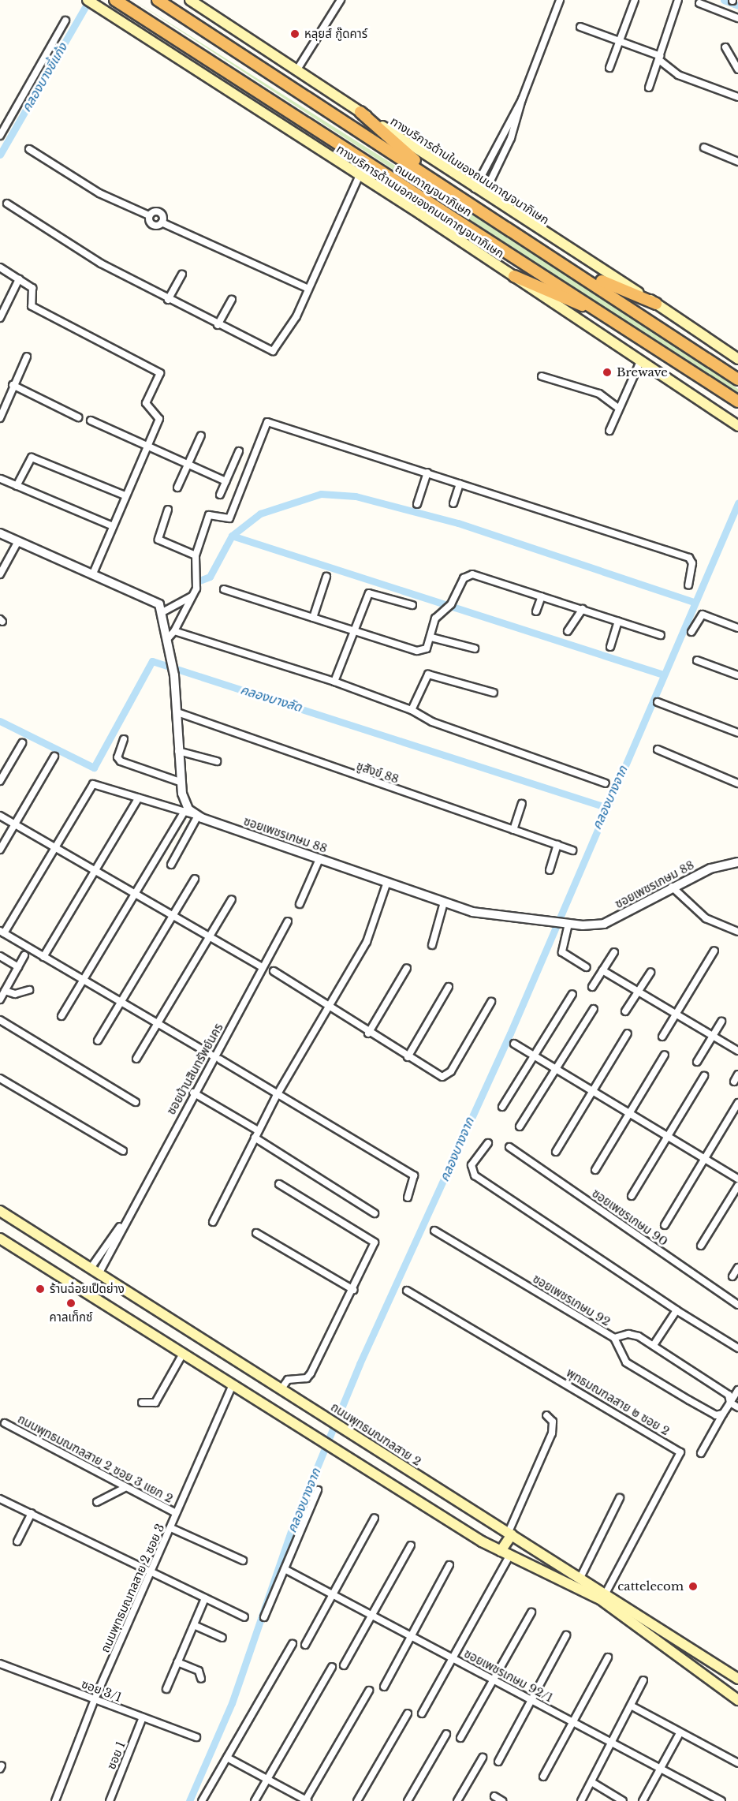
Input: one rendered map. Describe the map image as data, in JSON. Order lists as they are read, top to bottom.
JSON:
{
  "streets": {
    "highway": ["ถนนกาญจนาภิเษก"],
    "main road": ["ทางบริการด้านในของถนนกาญจนาภิเษก", "ทางบริการด้านนอกของถนนกาญจนาภิเษก", "ถนนพุทธมณฑลสาย 2"],
    "street": [
      "ชูสังข์ 88",
      "ซอยเพชรเกษม 88",
      "ซอยบ้านสินทรัพย์นคร",
      "ซอยเพชรเกษม 90",
      "ซอยเพชรเกษม 92",
      "พุทธมณฑลสาย ๒ ซอย 2",
      "ถนนพุทธมณฑลสาย 2 ซอย 3 แยก 2",
      "ถนนพุทธมณฑลสาย 2 ซอย 3",
      "ซอยเพชรเกษม 92/1",
      "ซอย 3/1",
      "ซอย 1"
    ]
  },
  "crossings": [
    ["พุทธมณฑลสาย ๒ ซอย 2", "ถนนพุทธมณฑลสาย 2"],
    ["ถนนพุทธมณฑลสาย 2 ซอย 3 แยก 2", "ถนนพุทธมณฑลสาย 2 ซอย 3"],
    ["ถนนพุทธมณฑลสาย 2 ซอย 3", "ซอย 3/1"],
    ["ซอย 3/1", "ซอย 1"]
  ],
  "water": ["คลองบางขี้แก้ง", "คลองบางลัด", "คลองบางจาก"],
  "places": [
    "หลุยส์ กู๊ดคาร์",
    "Brewave",
    "ร้านฉ๋อยเป็ดย่าง",
    "คาลเท็กซ์",
    "cattelecom"
  ]
}
